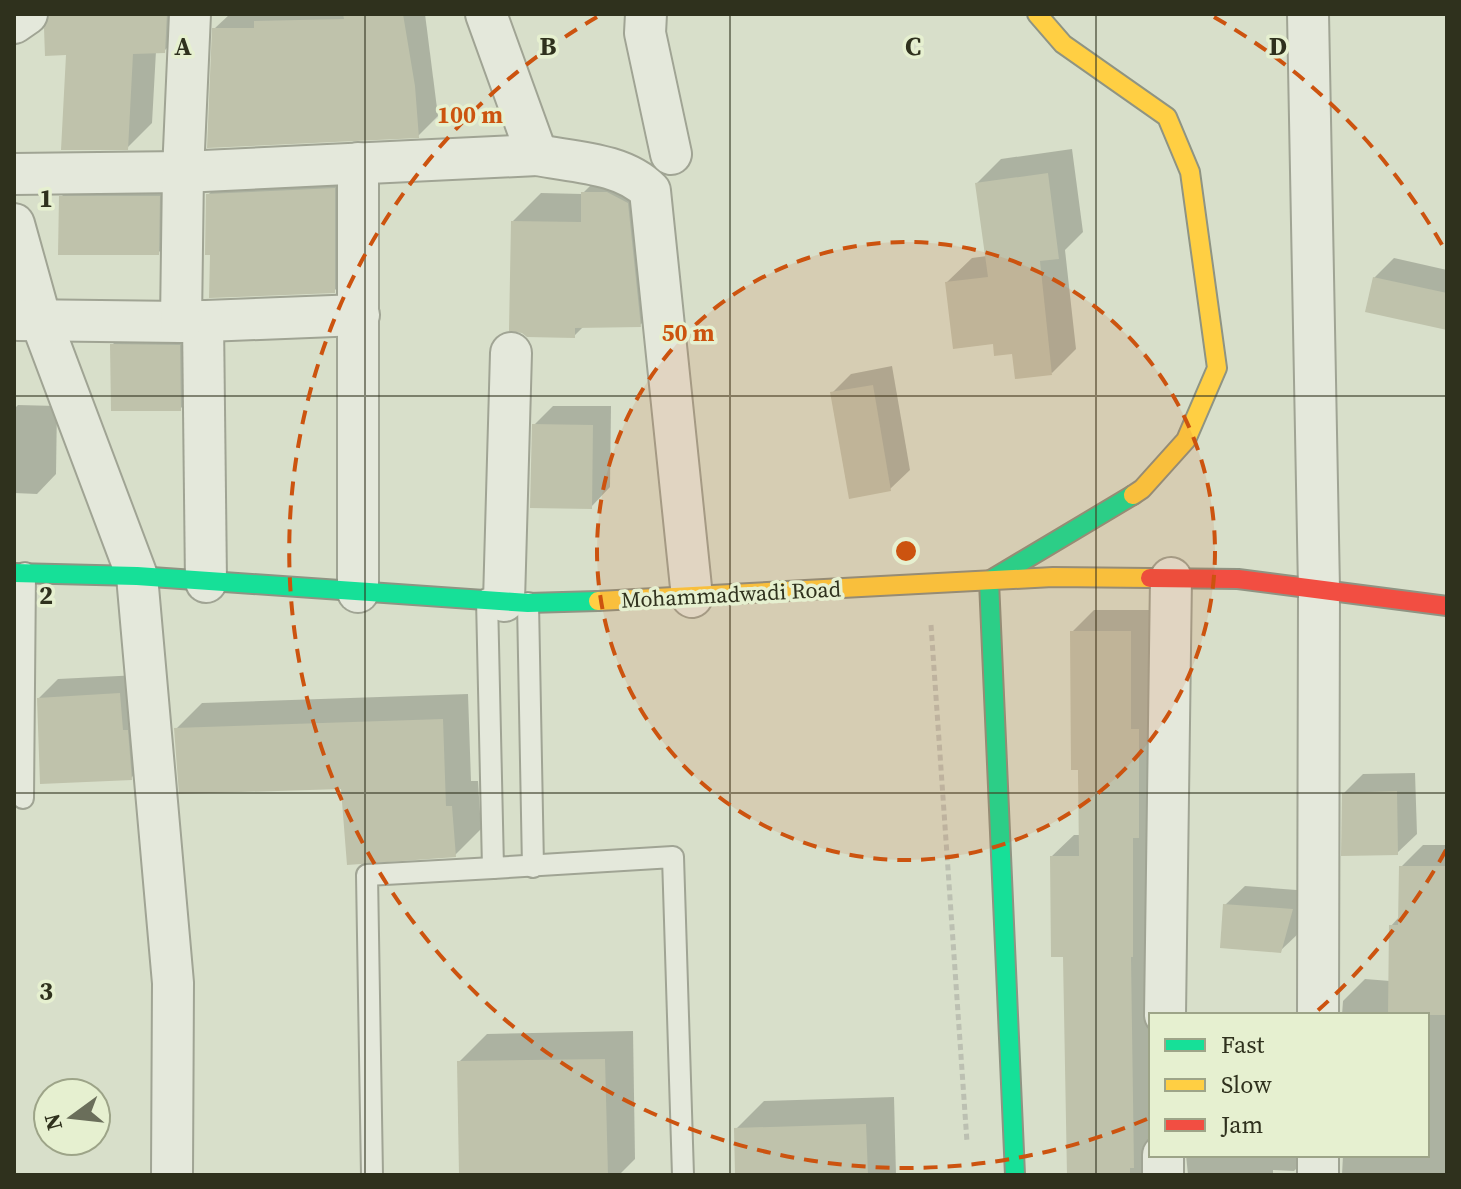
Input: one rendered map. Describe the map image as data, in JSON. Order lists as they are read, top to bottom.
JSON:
{
  "streets": {
    "main road": ["Mohammadwadi Road"]
  },
  "legend": ["Fast", "Slow", "Jam"],
  "north": "left",
  "grid": {
    "columns": [
      "A",
      "B",
      "C",
      "D"
    ],
    "rows": ["1", "2", "3"]
  },
  "rings": ["100 m", "50 m"]
}
